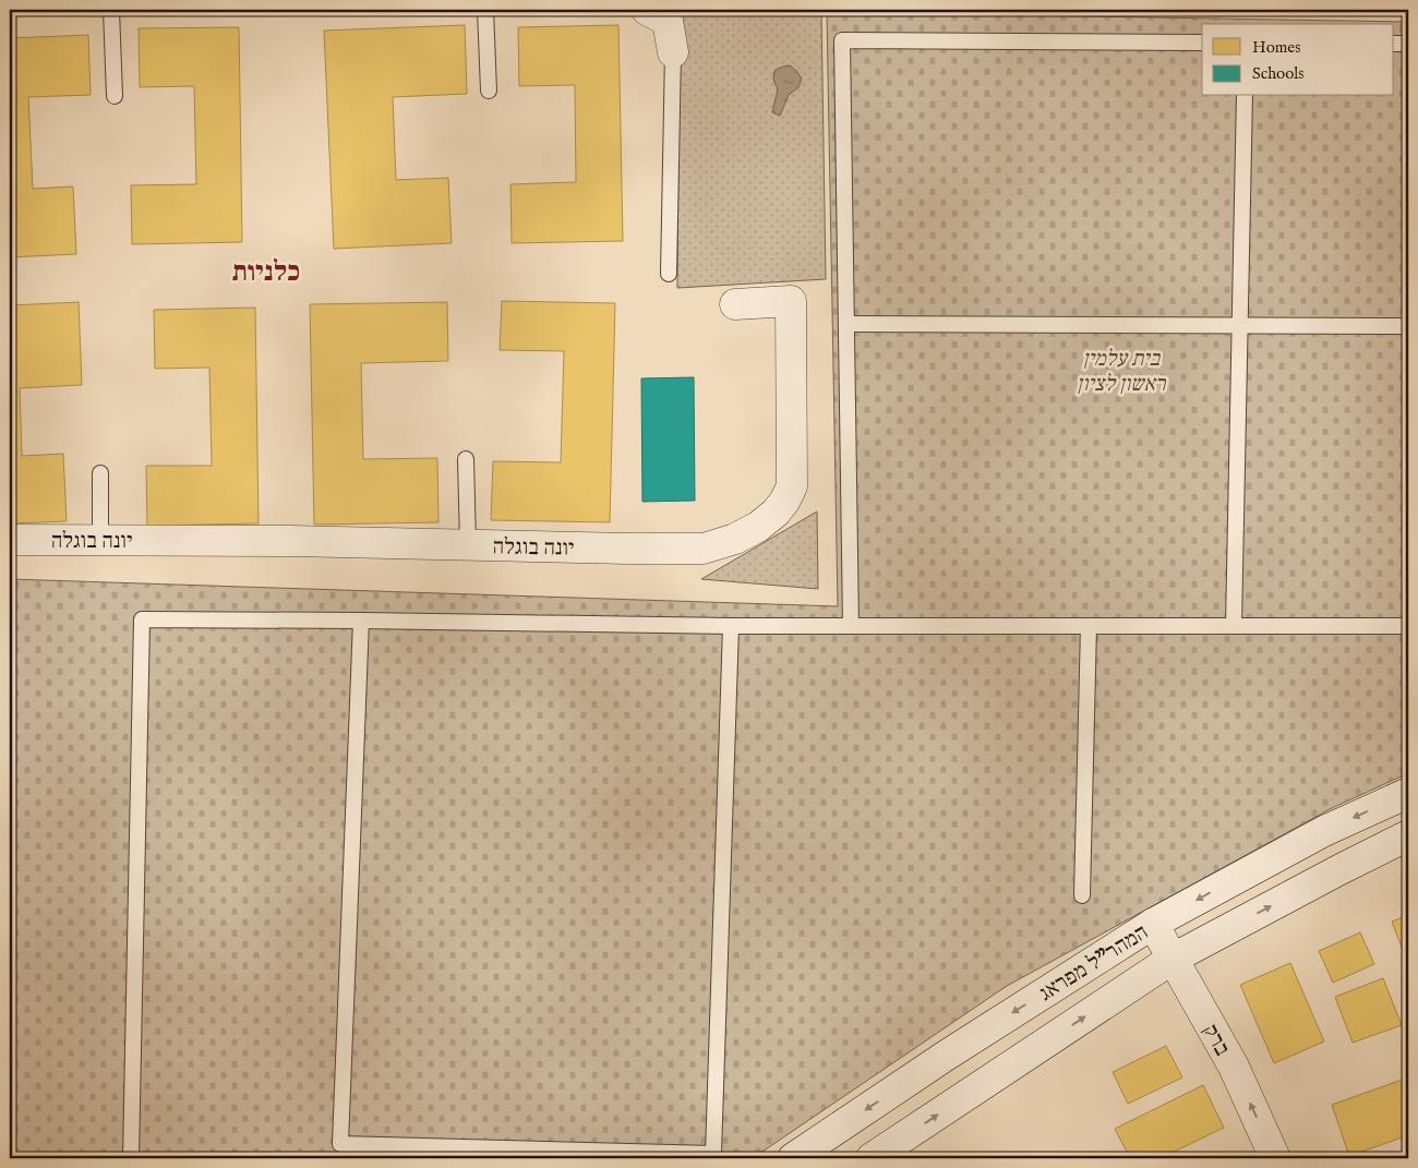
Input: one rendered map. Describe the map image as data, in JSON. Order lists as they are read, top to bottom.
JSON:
{
  "streets": {
    "street": ["יונה בוגלה", "המהר\"ל מפראג", "ברק"]
  },
  "crossings": [
    ["המהר\"ל מפראג", "ברק"]
  ],
  "one_way": ["ברק"],
  "districts": ["כלניות"],
  "parks": ["בית עלמין ראשון לציון"],
  "legend": ["Homes", "Schools"]
}
